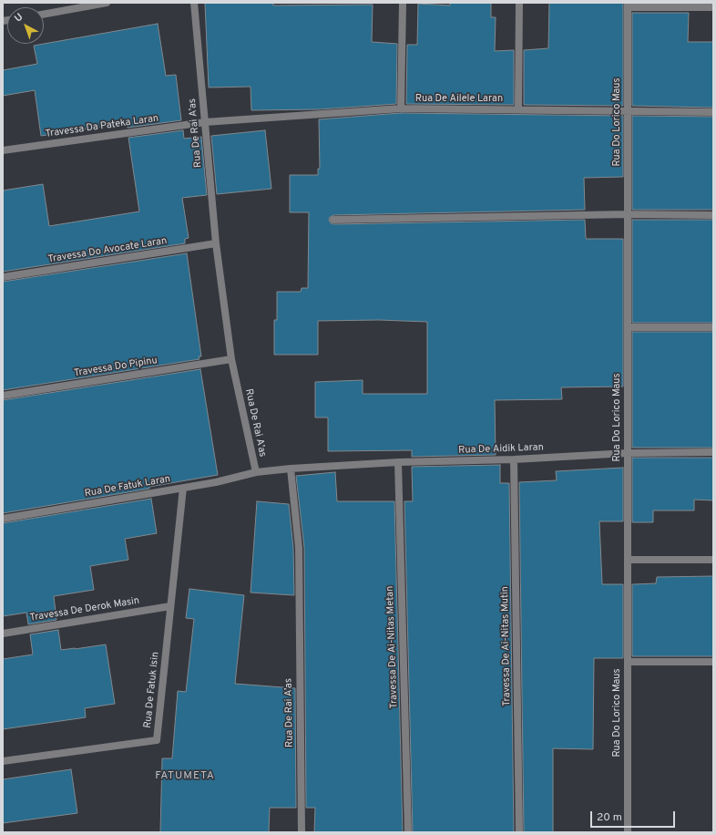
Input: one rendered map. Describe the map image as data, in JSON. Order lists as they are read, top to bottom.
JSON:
{
  "streets": {
    "street": [
      "Rua De Ailele Laran",
      "Rua Do Lorico Maus",
      "Travessa Da Pateka Laran",
      "Rua De Rai A’as",
      "Travessa Do Avocate Laran",
      "Travessa Do Pipinu",
      "Rua De Aidik Laran",
      "Rua De Fatuk Laran",
      "Travessa De Derok Masin",
      "Travessa De Ai-Nitas Mutin",
      "Travessa De Ai-Nitas Metan",
      "Rua De Fatuk Isin"
    ]
  },
  "crossings": [
    ["Rua De Ailele Laran", "Rua Do Lorico Maus"],
    ["Rua De Ailele Laran", "Travessa Da Pateka Laran"],
    ["Rua De Ailele Laran", "Rua De Rai A’as"],
    ["Rua Do Lorico Maus", "Rua De Aidik Laran"],
    ["Travessa Da Pateka Laran", "Rua De Rai A’as"],
    ["Rua De Rai A’as", "Travessa Do Avocate Laran"],
    ["Rua De Rai A’as", "Travessa Do Pipinu"],
    ["Rua De Rai A’as", "Rua De Aidik Laran"],
    ["Rua De Rai A’as", "Rua De Fatuk Laran"],
    ["Rua De Aidik Laran", "Travessa De Ai-Nitas Mutin"],
    ["Rua De Aidik Laran", "Travessa De Ai-Nitas Metan"],
    ["Rua De Fatuk Laran", "Rua De Fatuk Isin"],
    ["Travessa De Derok Masin", "Rua De Fatuk Isin"]
  ],
  "districts": ["FATUMETA"],
  "scale_bar": "20 m",
  "north": "top left"
}
